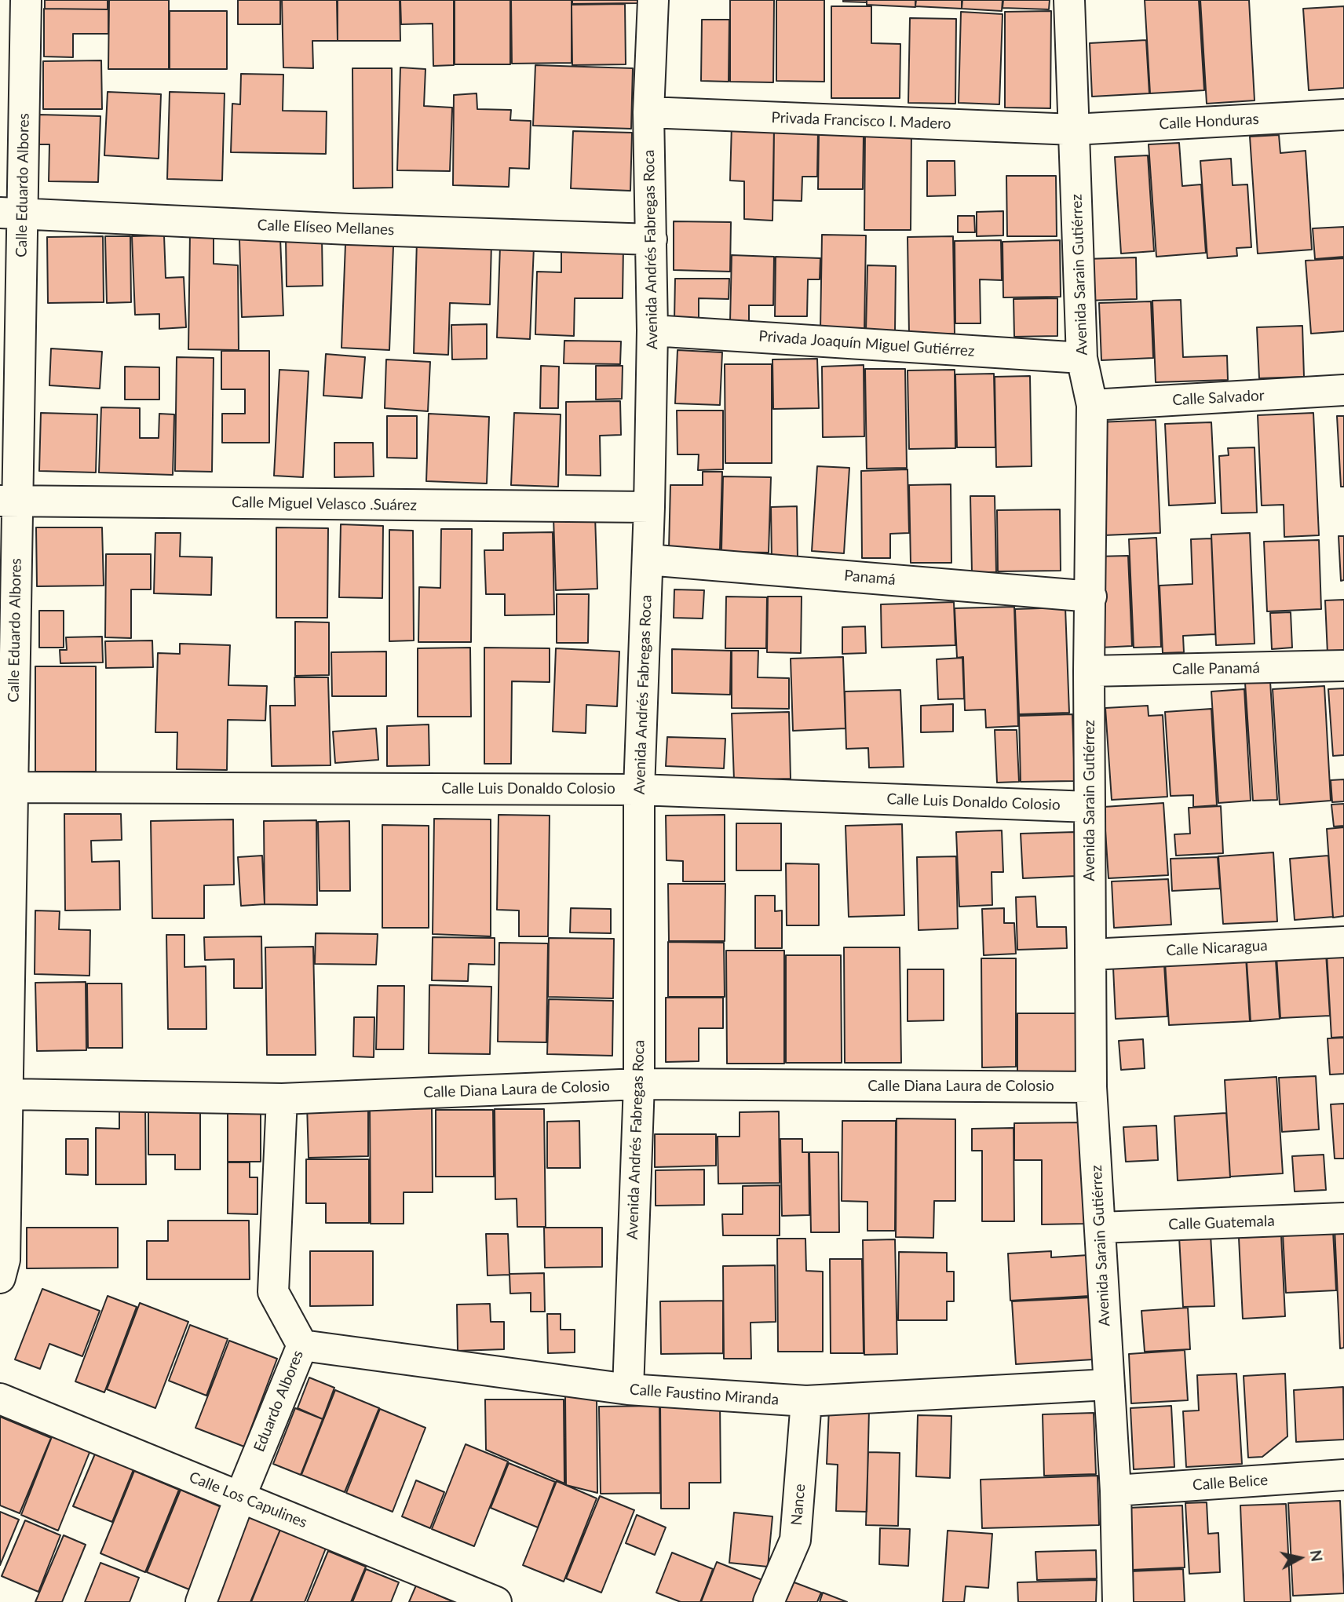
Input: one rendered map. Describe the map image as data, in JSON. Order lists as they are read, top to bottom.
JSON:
{
  "streets": {
    "street": [
      "Privada Francisco I. Madero",
      "Calle Honduras",
      "Calle Eduardo Albores",
      "Calle Elíseo Mellanes",
      "Avenida Andrés Fabregas Roca",
      "Avenida Sarain Gutiérrez",
      "Privada Joaquín Miguel Gutiérrez",
      "Calle Salvador",
      "Calle Miguel Velasco .Suárez",
      "Panamá",
      "Calle Panamá",
      "Calle Luis Donaldo Colosio",
      "Calle Nicaragua",
      "Calle Diana Laura de Colosio",
      "Calle Guatemala",
      "Calle Faustino Miranda",
      "Eduardo Albores",
      "Calle Belice",
      "Calle Los Capulines",
      "Nance"
    ]
  },
  "crossings": [
    ["Privada Francisco I. Madero", "Calle Honduras"],
    ["Privada Francisco I. Madero", "Avenida Andrés Fabregas Roca"],
    ["Privada Francisco I. Madero", "Avenida Sarain Gutiérrez"],
    ["Calle Honduras", "Avenida Sarain Gutiérrez"],
    ["Calle Eduardo Albores", "Calle Elíseo Mellanes"],
    ["Calle Eduardo Albores", "Calle Miguel Velasco .Suárez"],
    ["Calle Eduardo Albores", "Calle Luis Donaldo Colosio"],
    ["Calle Eduardo Albores", "Calle Diana Laura de Colosio"],
    ["Calle Elíseo Mellanes", "Avenida Andrés Fabregas Roca"],
    ["Avenida Andrés Fabregas Roca", "Privada Joaquín Miguel Gutiérrez"],
    ["Avenida Andrés Fabregas Roca", "Calle Miguel Velasco .Suárez"],
    ["Avenida Andrés Fabregas Roca", "Panamá"],
    ["Avenida Andrés Fabregas Roca", "Calle Luis Donaldo Colosio"],
    ["Avenida Andrés Fabregas Roca", "Calle Diana Laura de Colosio"],
    ["Avenida Andrés Fabregas Roca", "Calle Faustino Miranda"],
    ["Avenida Sarain Gutiérrez", "Privada Joaquín Miguel Gutiérrez"],
    ["Avenida Sarain Gutiérrez", "Calle Salvador"],
    ["Avenida Sarain Gutiérrez", "Panamá"],
    ["Avenida Sarain Gutiérrez", "Calle Panamá"],
    ["Avenida Sarain Gutiérrez", "Calle Luis Donaldo Colosio"],
    ["Avenida Sarain Gutiérrez", "Calle Nicaragua"],
    ["Avenida Sarain Gutiérrez", "Calle Diana Laura de Colosio"],
    ["Avenida Sarain Gutiérrez", "Calle Guatemala"],
    ["Avenida Sarain Gutiérrez", "Calle Faustino Miranda"],
    ["Avenida Sarain Gutiérrez", "Calle Belice"],
    ["Calle Diana Laura de Colosio", "Eduardo Albores"],
    ["Calle Faustino Miranda", "Eduardo Albores"],
    ["Calle Faustino Miranda", "Nance"],
    ["Eduardo Albores", "Calle Los Capulines"]
  ],
  "north": "right"
}
